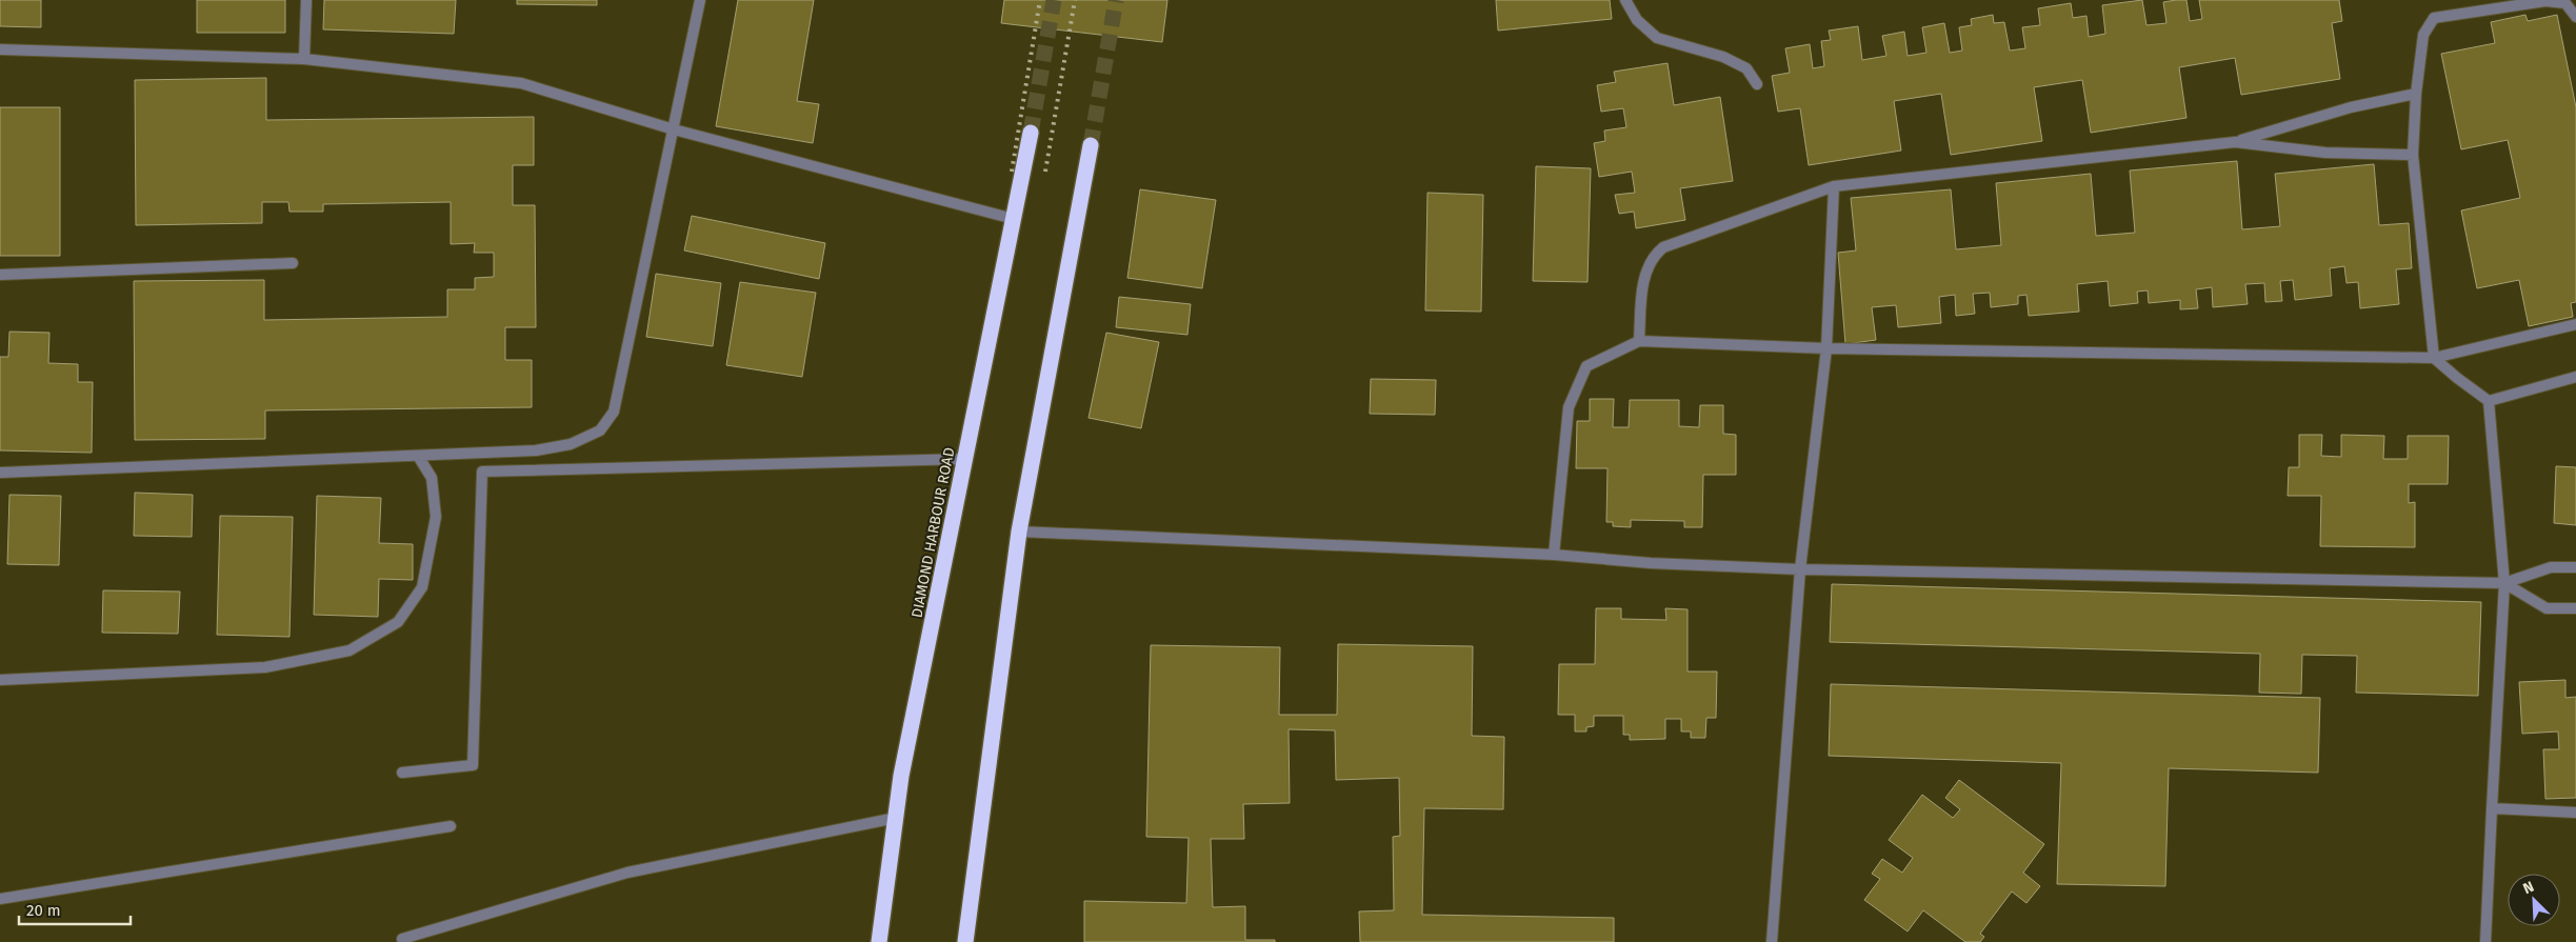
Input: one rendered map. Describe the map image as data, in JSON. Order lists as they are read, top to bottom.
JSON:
{
  "streets": {
    "highway": ["DIAMOND HARBOUR ROAD"]
  },
  "scale_bar": "20 m",
  "north": "top left"
}
